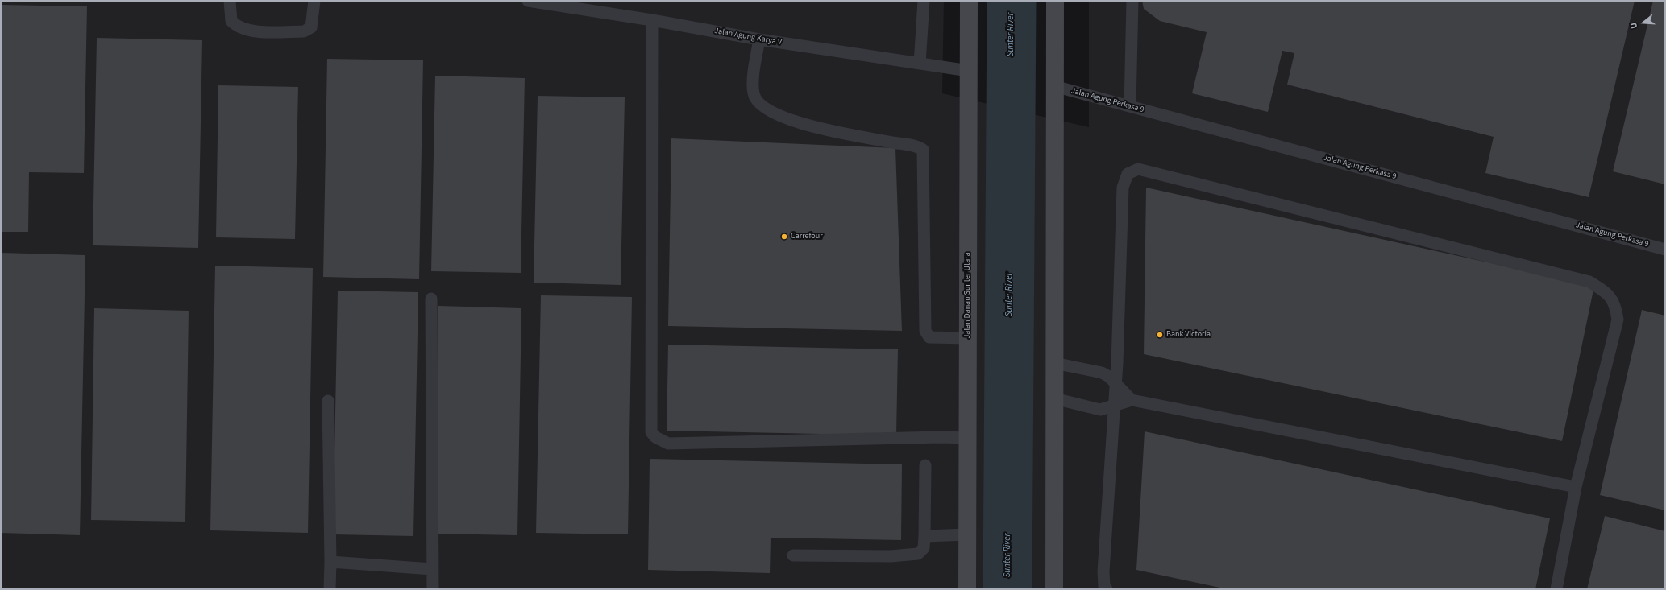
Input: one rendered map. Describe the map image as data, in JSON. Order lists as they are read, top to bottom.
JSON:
{
  "streets": {
    "main road": ["Jalan Danau Sunter Utara"],
    "lane": ["Jalan Agung Karya V", "Jalan Agung Perkasa 9"]
  },
  "crossings": [
    ["Jalan Agung Karya V", "Jalan Danau Sunter Utara"]
  ],
  "water": ["Sunter River"],
  "places": ["Carrefour", "Bank Victoria"],
  "north": "left"
}
